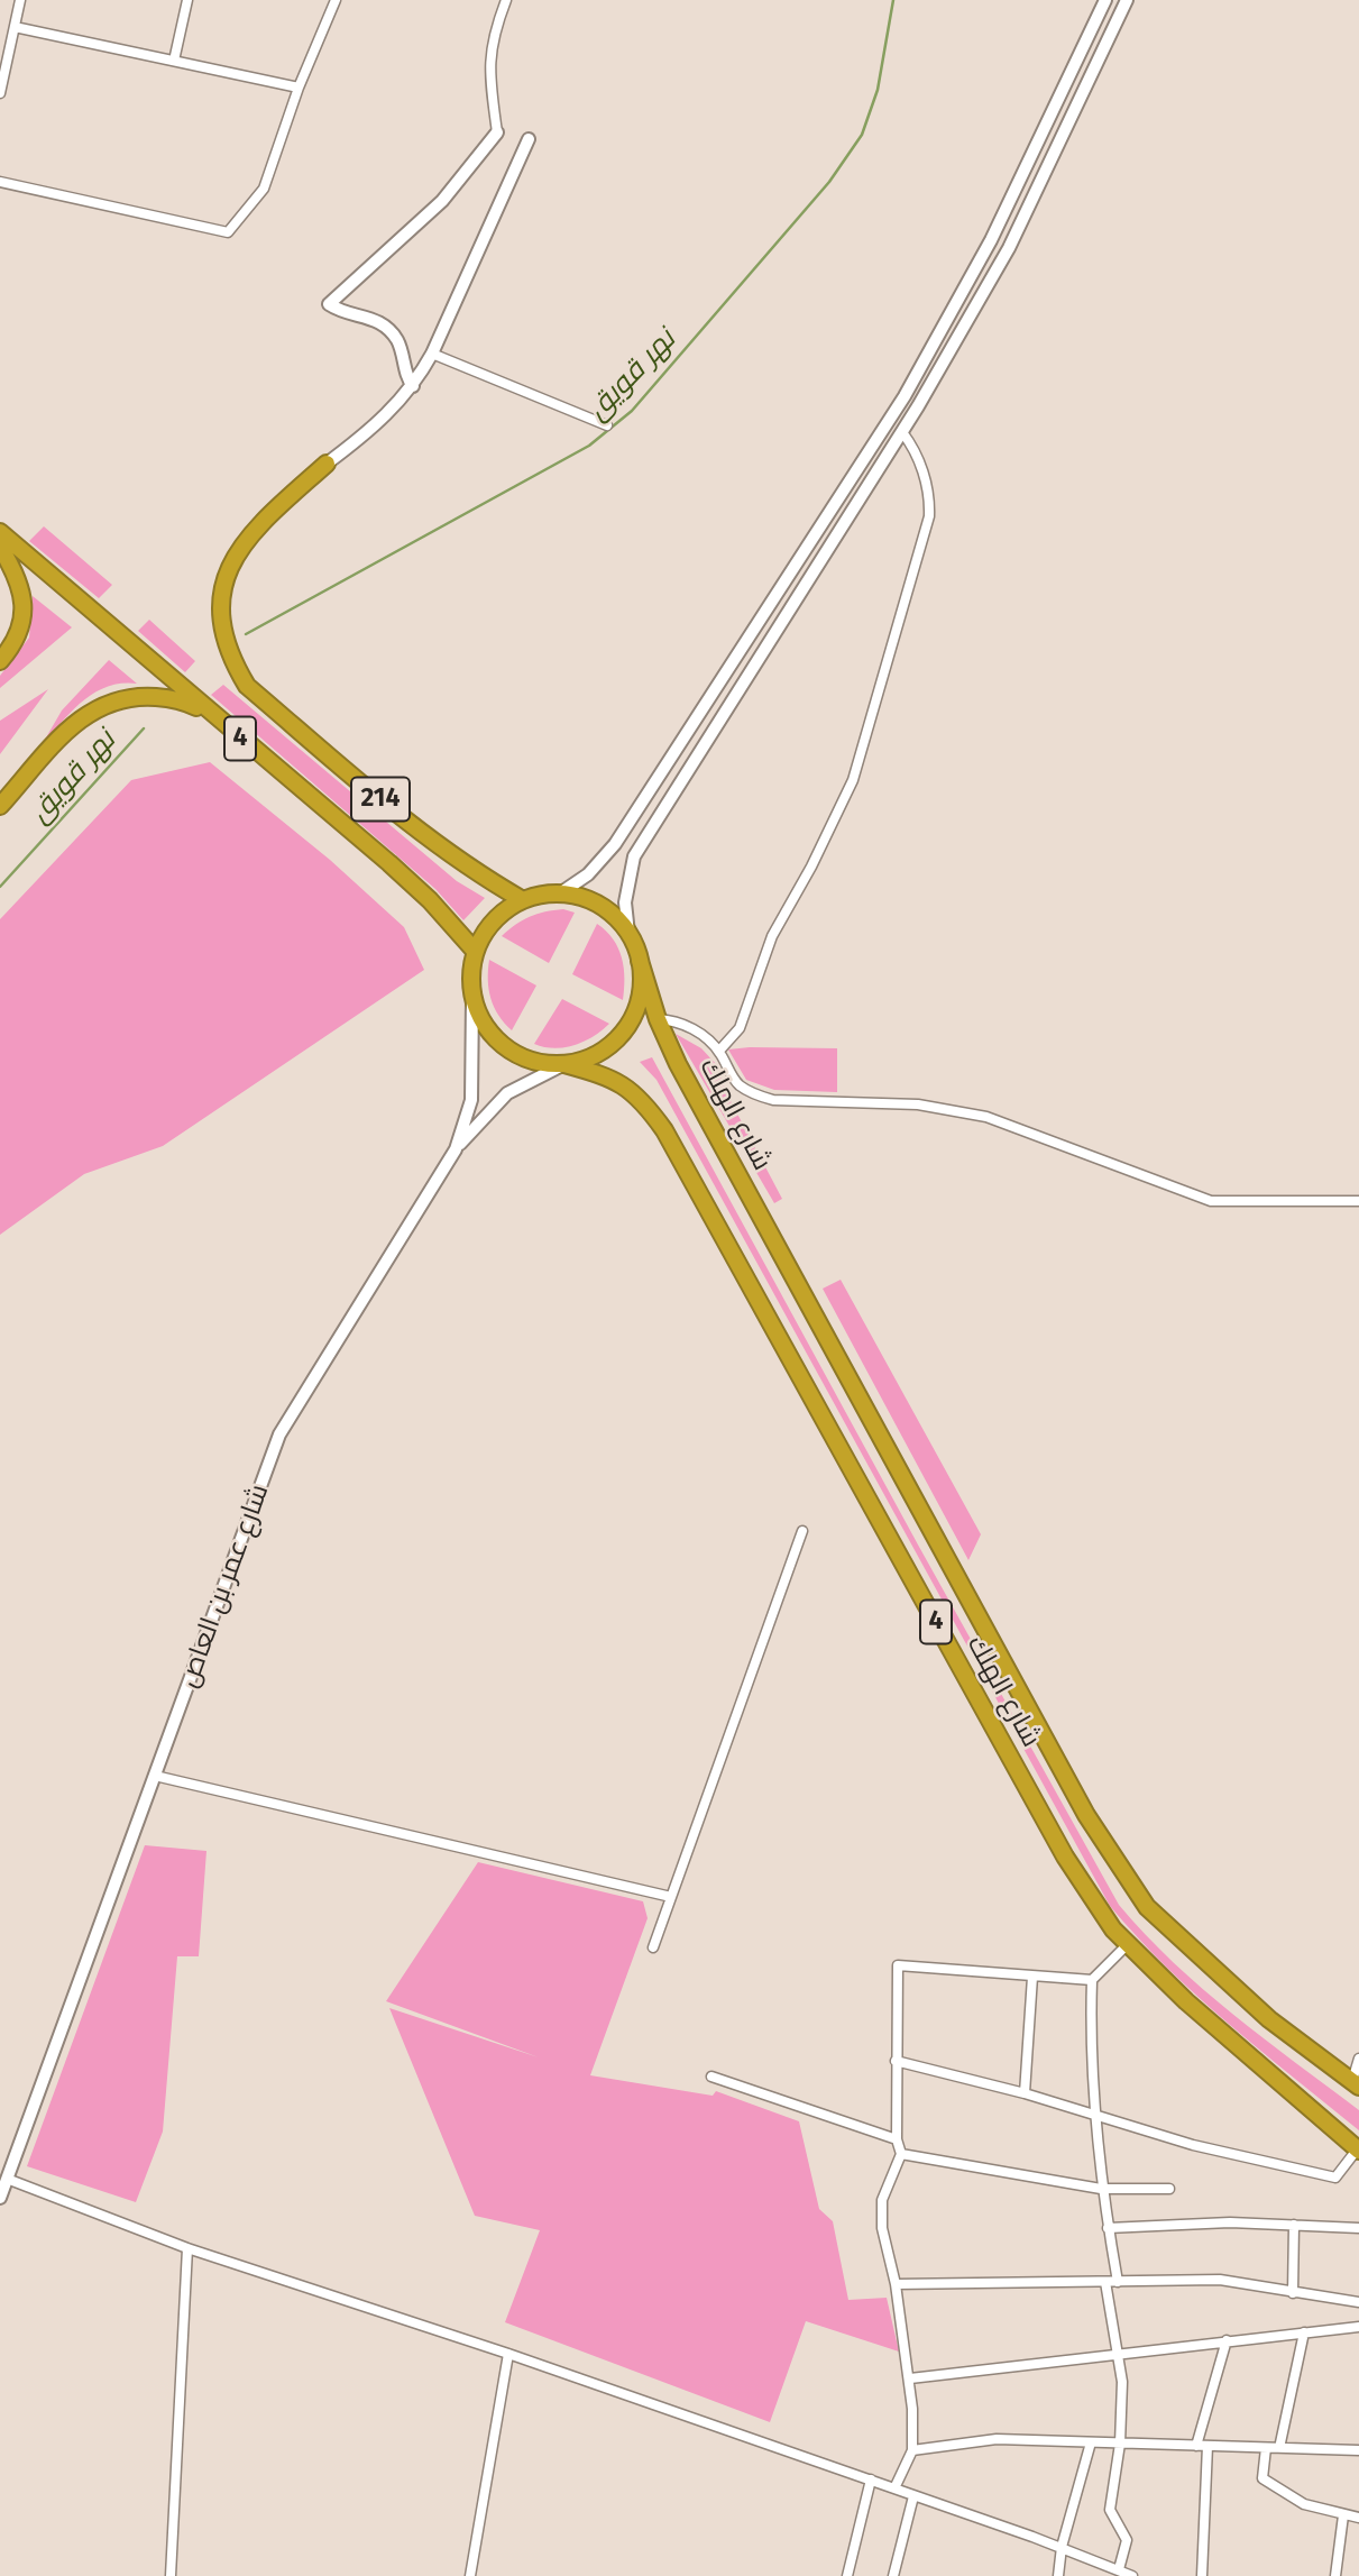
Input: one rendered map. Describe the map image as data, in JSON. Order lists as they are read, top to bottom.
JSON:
{
  "streets": {
    "highway": ["4", "214", "شارع الهلك"],
    "main road": ["شارع عمر بن العاص"]
  },
  "crossings": [
    ["4", "214"],
    ["4", "شارع الهلك"],
    ["4", "شارع عمر بن العاص"],
    ["214", "شارع الهلك"],
    ["214", "شارع عمر بن العاص"],
    ["شارع الهلك", "شارع عمر بن العاص"]
  ],
  "water": ["نهر قويق"]
}
